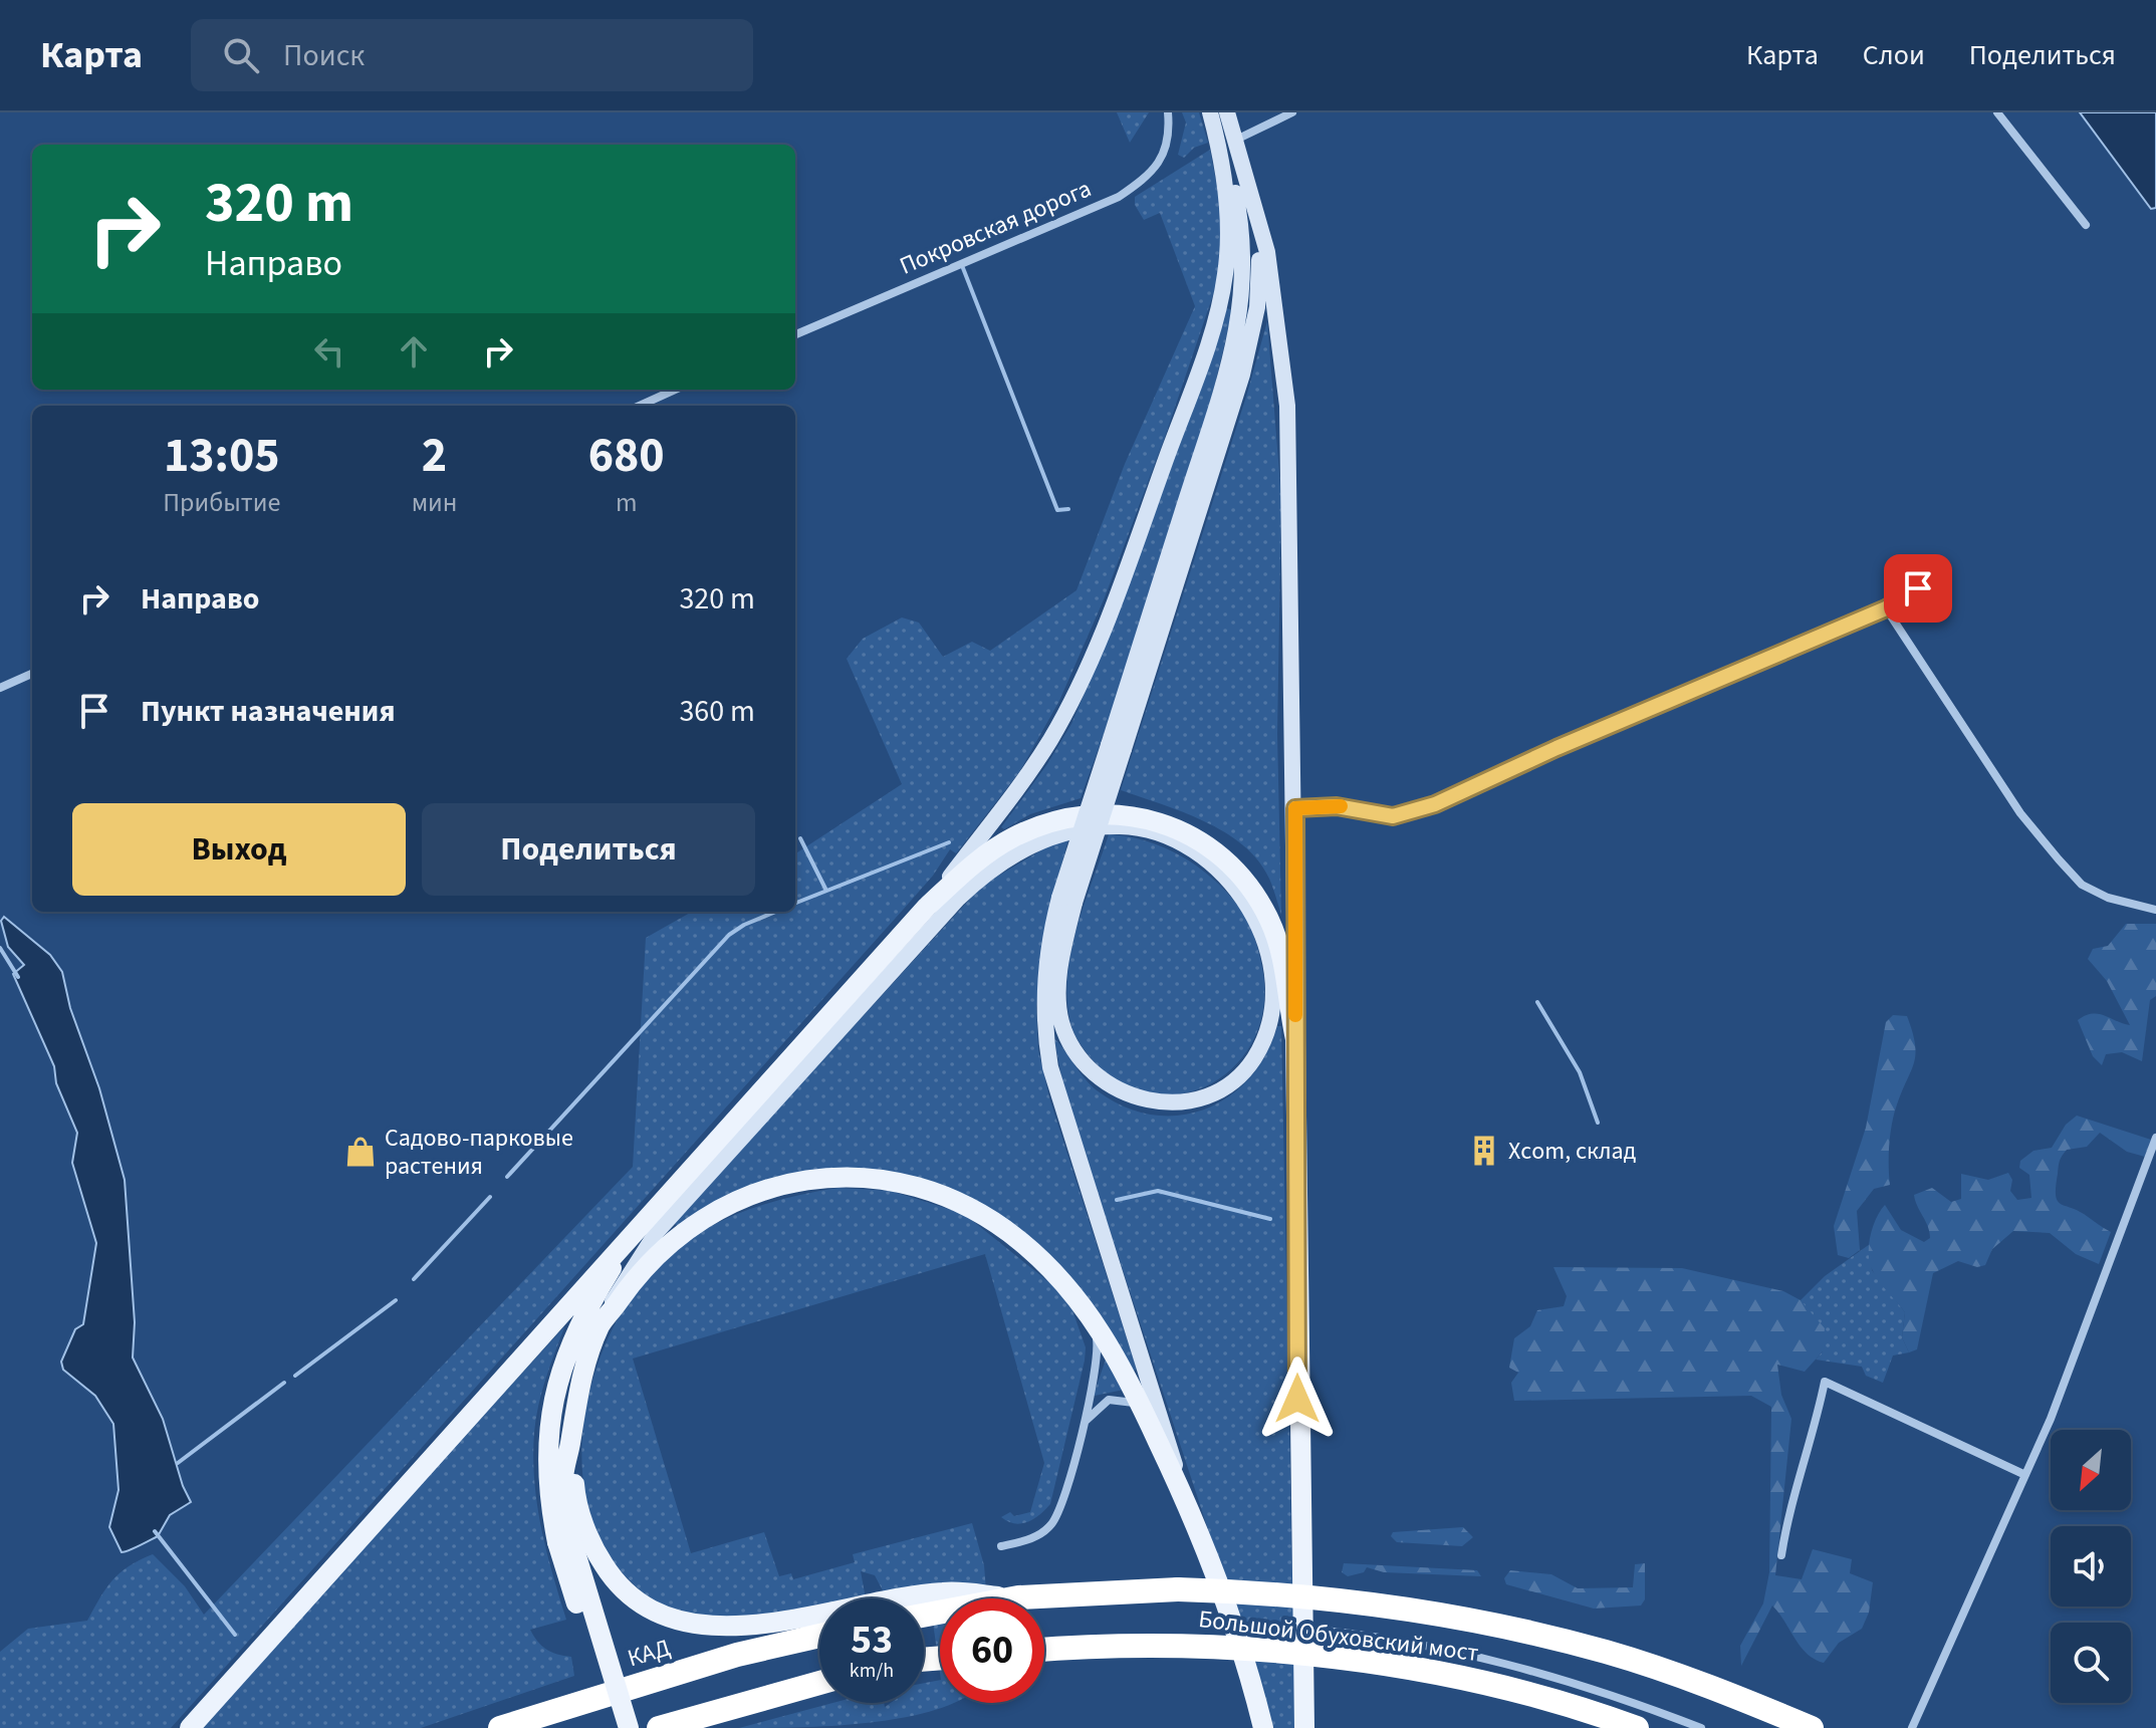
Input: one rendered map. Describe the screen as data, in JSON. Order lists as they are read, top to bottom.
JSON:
{
  "streets": {
    "highway": ["Большой Обуховский мост", "КАД"],
    "street": ["Покровская дорога"]
  },
  "places": {
    "building": ["Xсom, склад"],
    "shop": ["Садово-парковые растения"]
  },
  "north": "bottom left",
  "page": {
    "header": "Карта",
    "search": "Поиск",
    "nav": ["Карта", "Слои", "Поделиться"],
    "turn": ["320 m", "Направо"],
    "eta": [
      "13:05",
      "Прибытие",
      "2",
      "мин",
      "680",
      "m"
    ],
    "list": [
      {
        "name": "Направо",
        "value": "320 m"
      },
      {
        "name": "Пункт назначения",
        "value": "360 m"
      }
    ],
    "buttons": ["Выход", "Поделиться"],
    "speed": "53 km/h",
    "limit": "60"
  }
}
